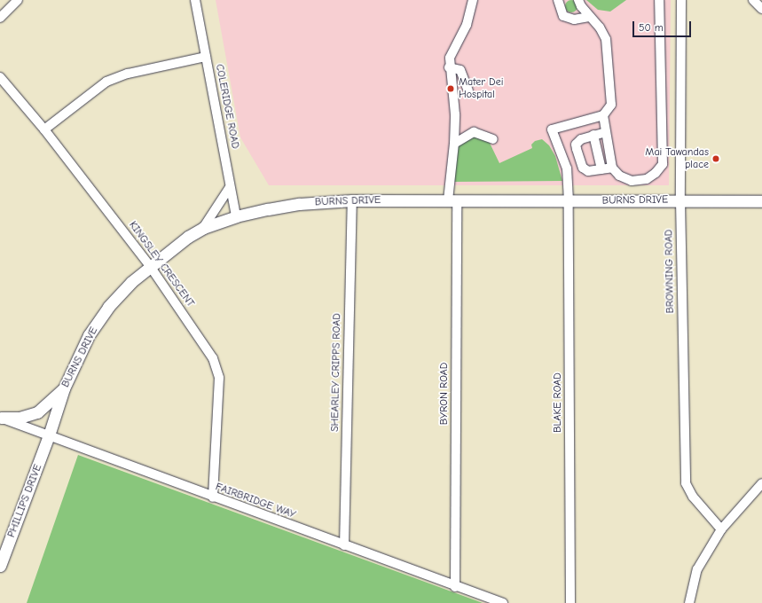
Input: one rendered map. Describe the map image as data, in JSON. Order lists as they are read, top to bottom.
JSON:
{
  "streets": {
    "main road": ["BURNS DRIVE", "PHILLIPS DRIVE"],
    "street": [
      "COLERIDGE ROAD",
      "KINGSLEY CRESCENT",
      "BROWNING ROAD",
      "SHEARLEY CRIPPS ROAD",
      "BYRON ROAD",
      "BLAKE ROAD",
      "FAIRBRIDGE WAY"
    ]
  },
  "crossings": [
    ["COLERIDGE ROAD", "BURNS DRIVE"],
    ["BURNS DRIVE", "KINGSLEY CRESCENT"],
    ["BURNS DRIVE", "BROWNING ROAD"],
    ["BURNS DRIVE", "SHEARLEY CRIPPS ROAD"],
    ["BURNS DRIVE", "BYRON ROAD"],
    ["BURNS DRIVE", "BLAKE ROAD"],
    ["BURNS DRIVE", "PHILLIPS DRIVE"],
    ["BURNS DRIVE", "FAIRBRIDGE WAY"],
    ["KINGSLEY CRESCENT", "FAIRBRIDGE WAY"],
    ["SHEARLEY CRIPPS ROAD", "FAIRBRIDGE WAY"],
    ["BYRON ROAD", "FAIRBRIDGE WAY"],
    ["PHILLIPS DRIVE", "FAIRBRIDGE WAY"]
  ],
  "places": ["Mater Dei Hospital", "Mai Tawandas place"],
  "scale_bar": "50 m"
}
